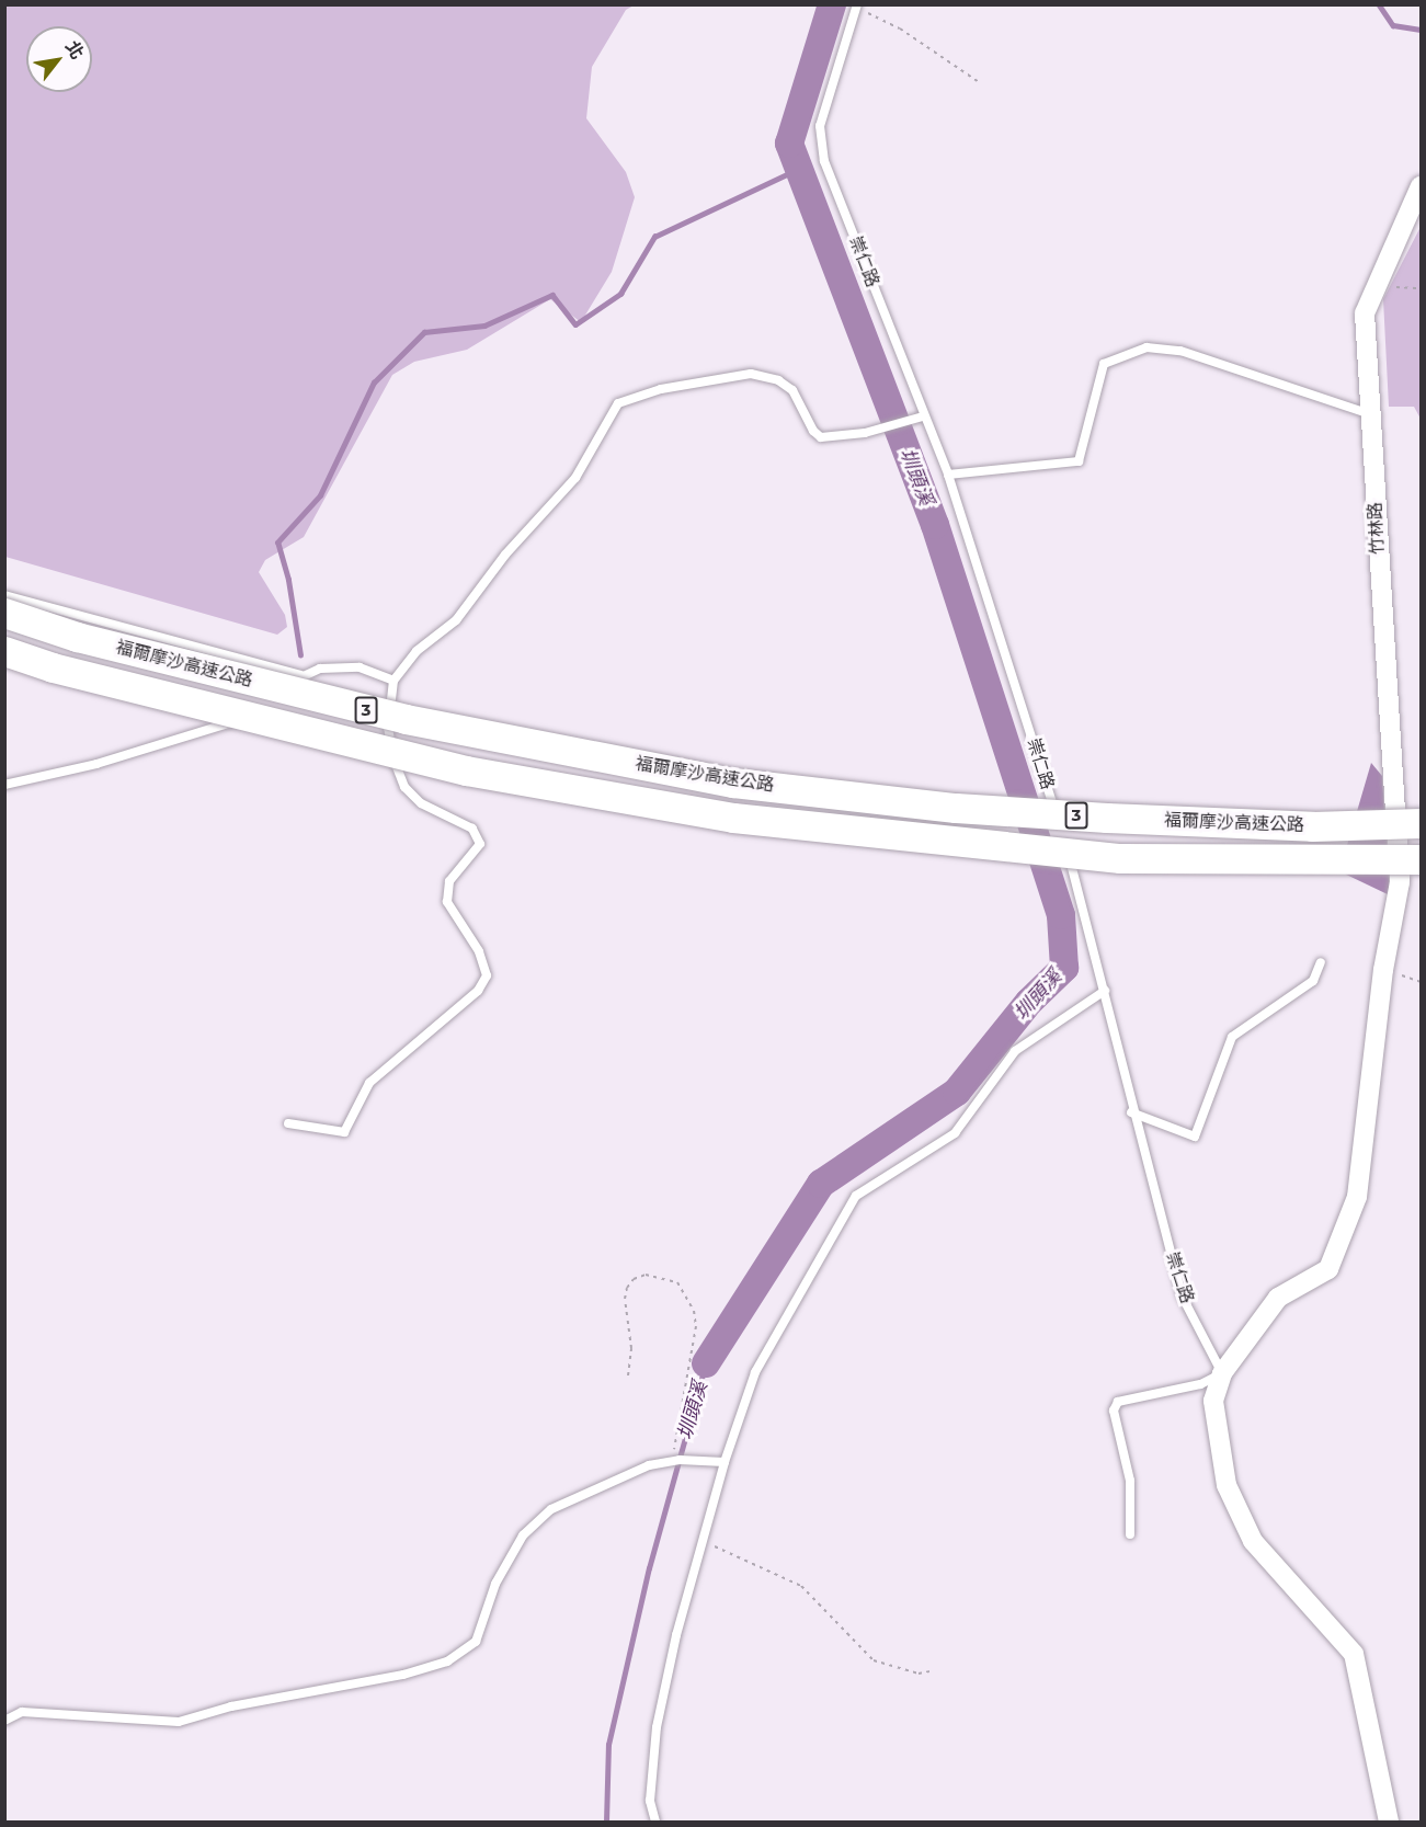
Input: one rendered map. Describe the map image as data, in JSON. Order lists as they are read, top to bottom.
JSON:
{
  "streets": {
    "highway": ["福爾摩沙高速公路", "3"],
    "street": ["竹林路"],
    "lane": ["崇仁路"]
  },
  "crossings": [
    ["崇仁路", "竹林路"]
  ],
  "water": ["圳頭溪"],
  "north": "top right"
}
